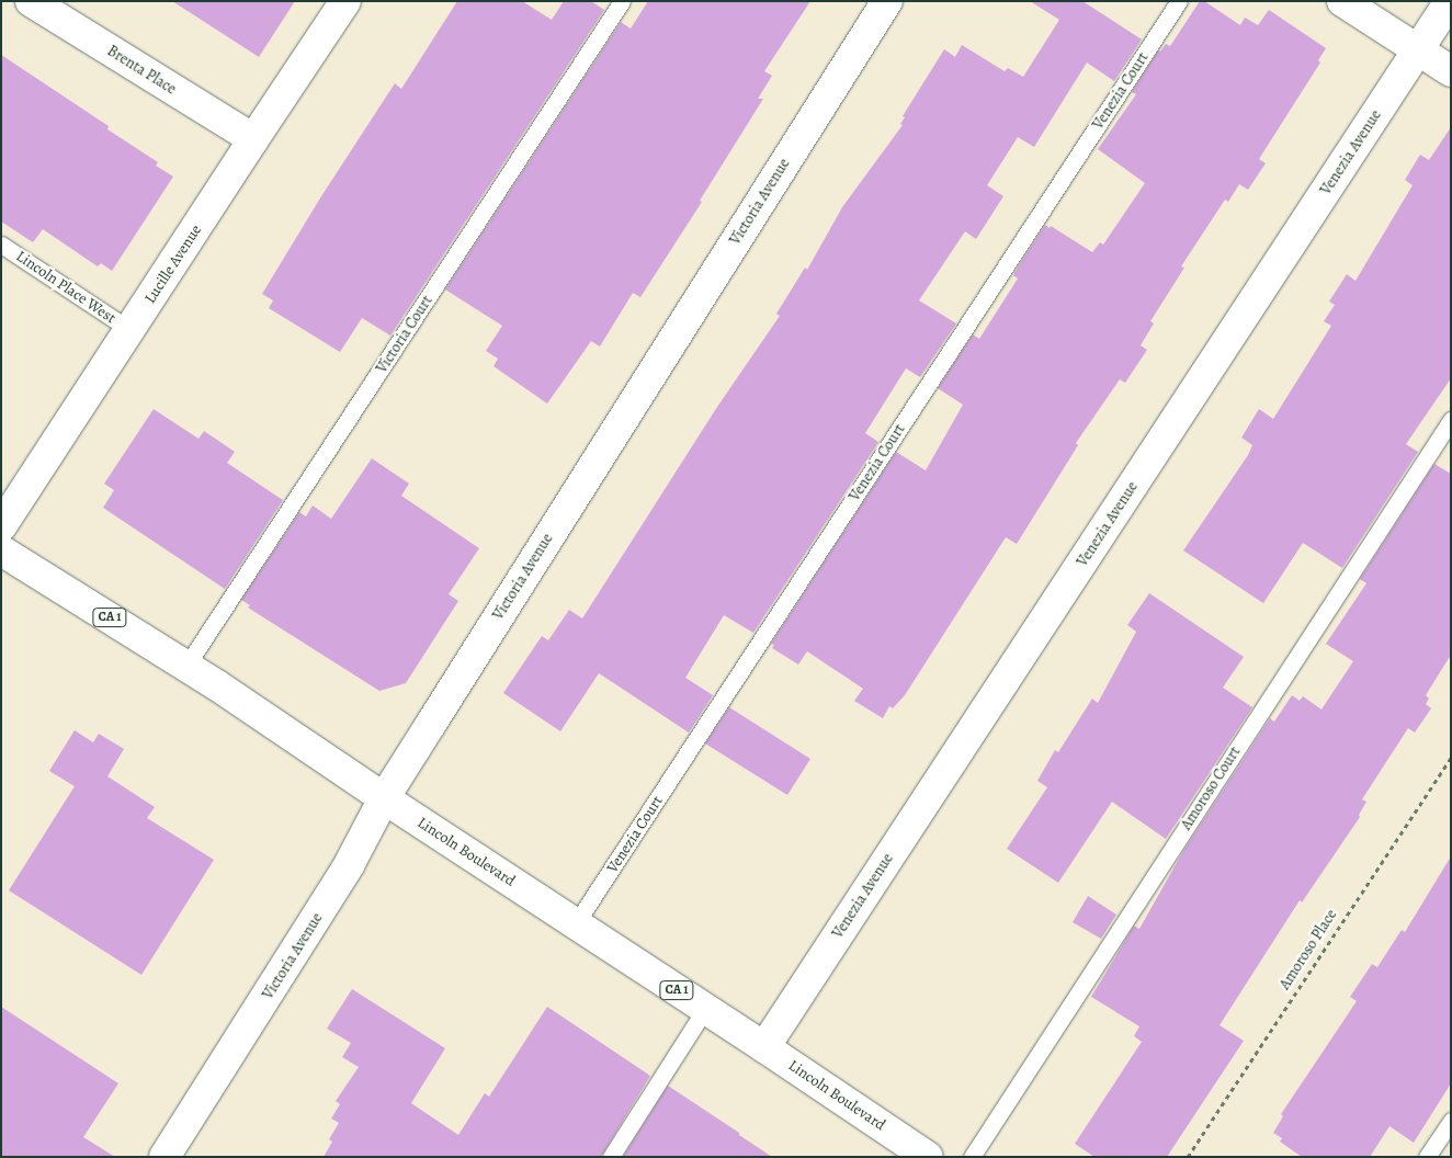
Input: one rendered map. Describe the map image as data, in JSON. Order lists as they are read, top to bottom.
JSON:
{
  "streets": {
    "main road": [
      "Brenta Place",
      "Venezia Avenue",
      "Victoria Avenue",
      "Lucille Avenue",
      "CA 1",
      "Lincoln Boulevard"
    ],
    "lane": [
      "Venezia Court",
      "Lincoln Place West",
      "Victoria Court",
      "Amoroso Court"
    ],
    "path": ["Amoroso Place"]
  },
  "crossings": [
    ["Brenta Place", "Lucille Avenue"],
    ["Venezia Court", "Lincoln Boulevard"],
    ["Venezia Avenue", "Lincoln Boulevard"],
    ["Victoria Avenue", "Lincoln Boulevard"],
    ["Lucille Avenue", "Lincoln Place West"],
    ["Victoria Court", "Lincoln Boulevard"]
  ]
}
